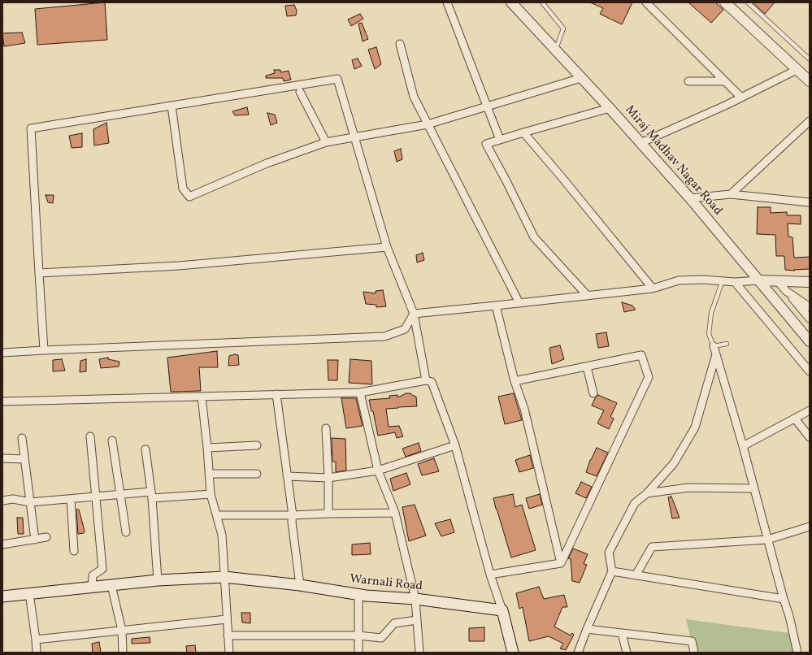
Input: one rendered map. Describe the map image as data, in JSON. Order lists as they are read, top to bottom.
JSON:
{
  "streets": {
    "main road": ["Warnali Road"],
    "street": ["Miraj Madhav Nagar Road"]
  }
}
